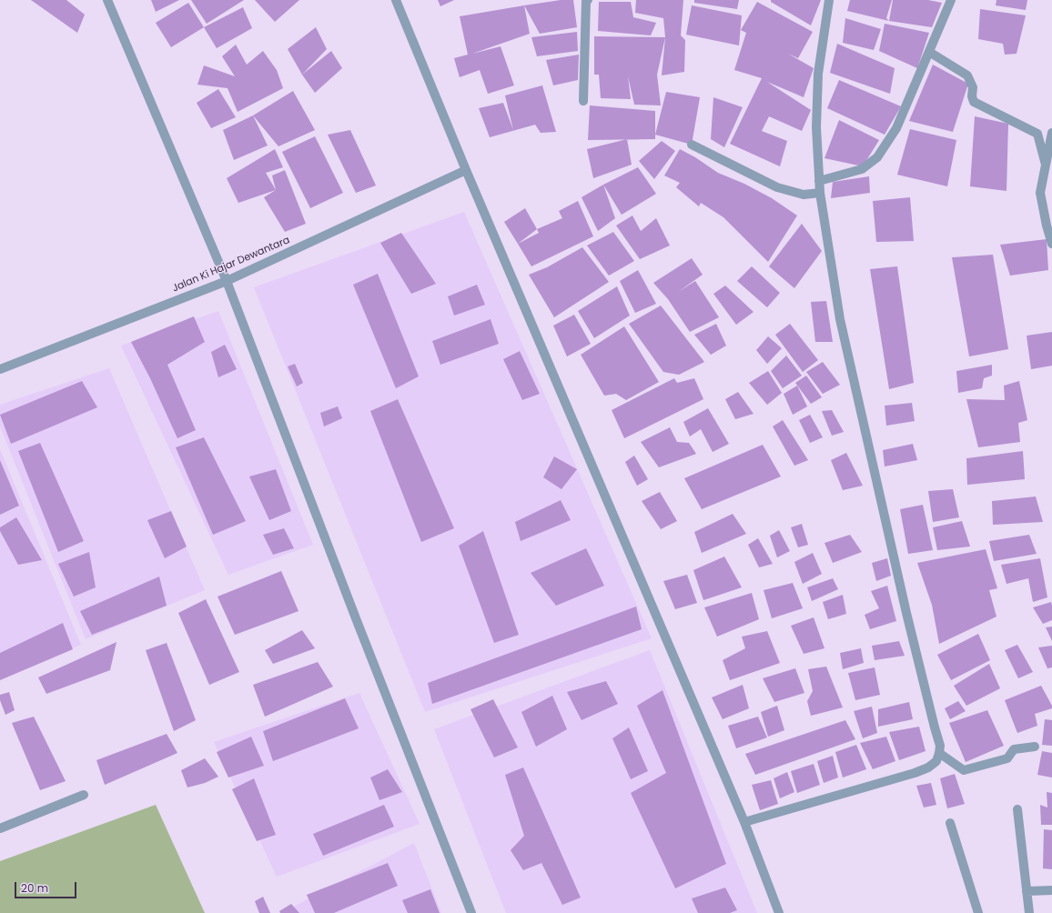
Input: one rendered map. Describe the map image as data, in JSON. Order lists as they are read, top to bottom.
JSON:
{
  "streets": {
    "street": ["Jalan Ki Hajar Dewantara"]
  },
  "scale_bar": "20 m"
}
